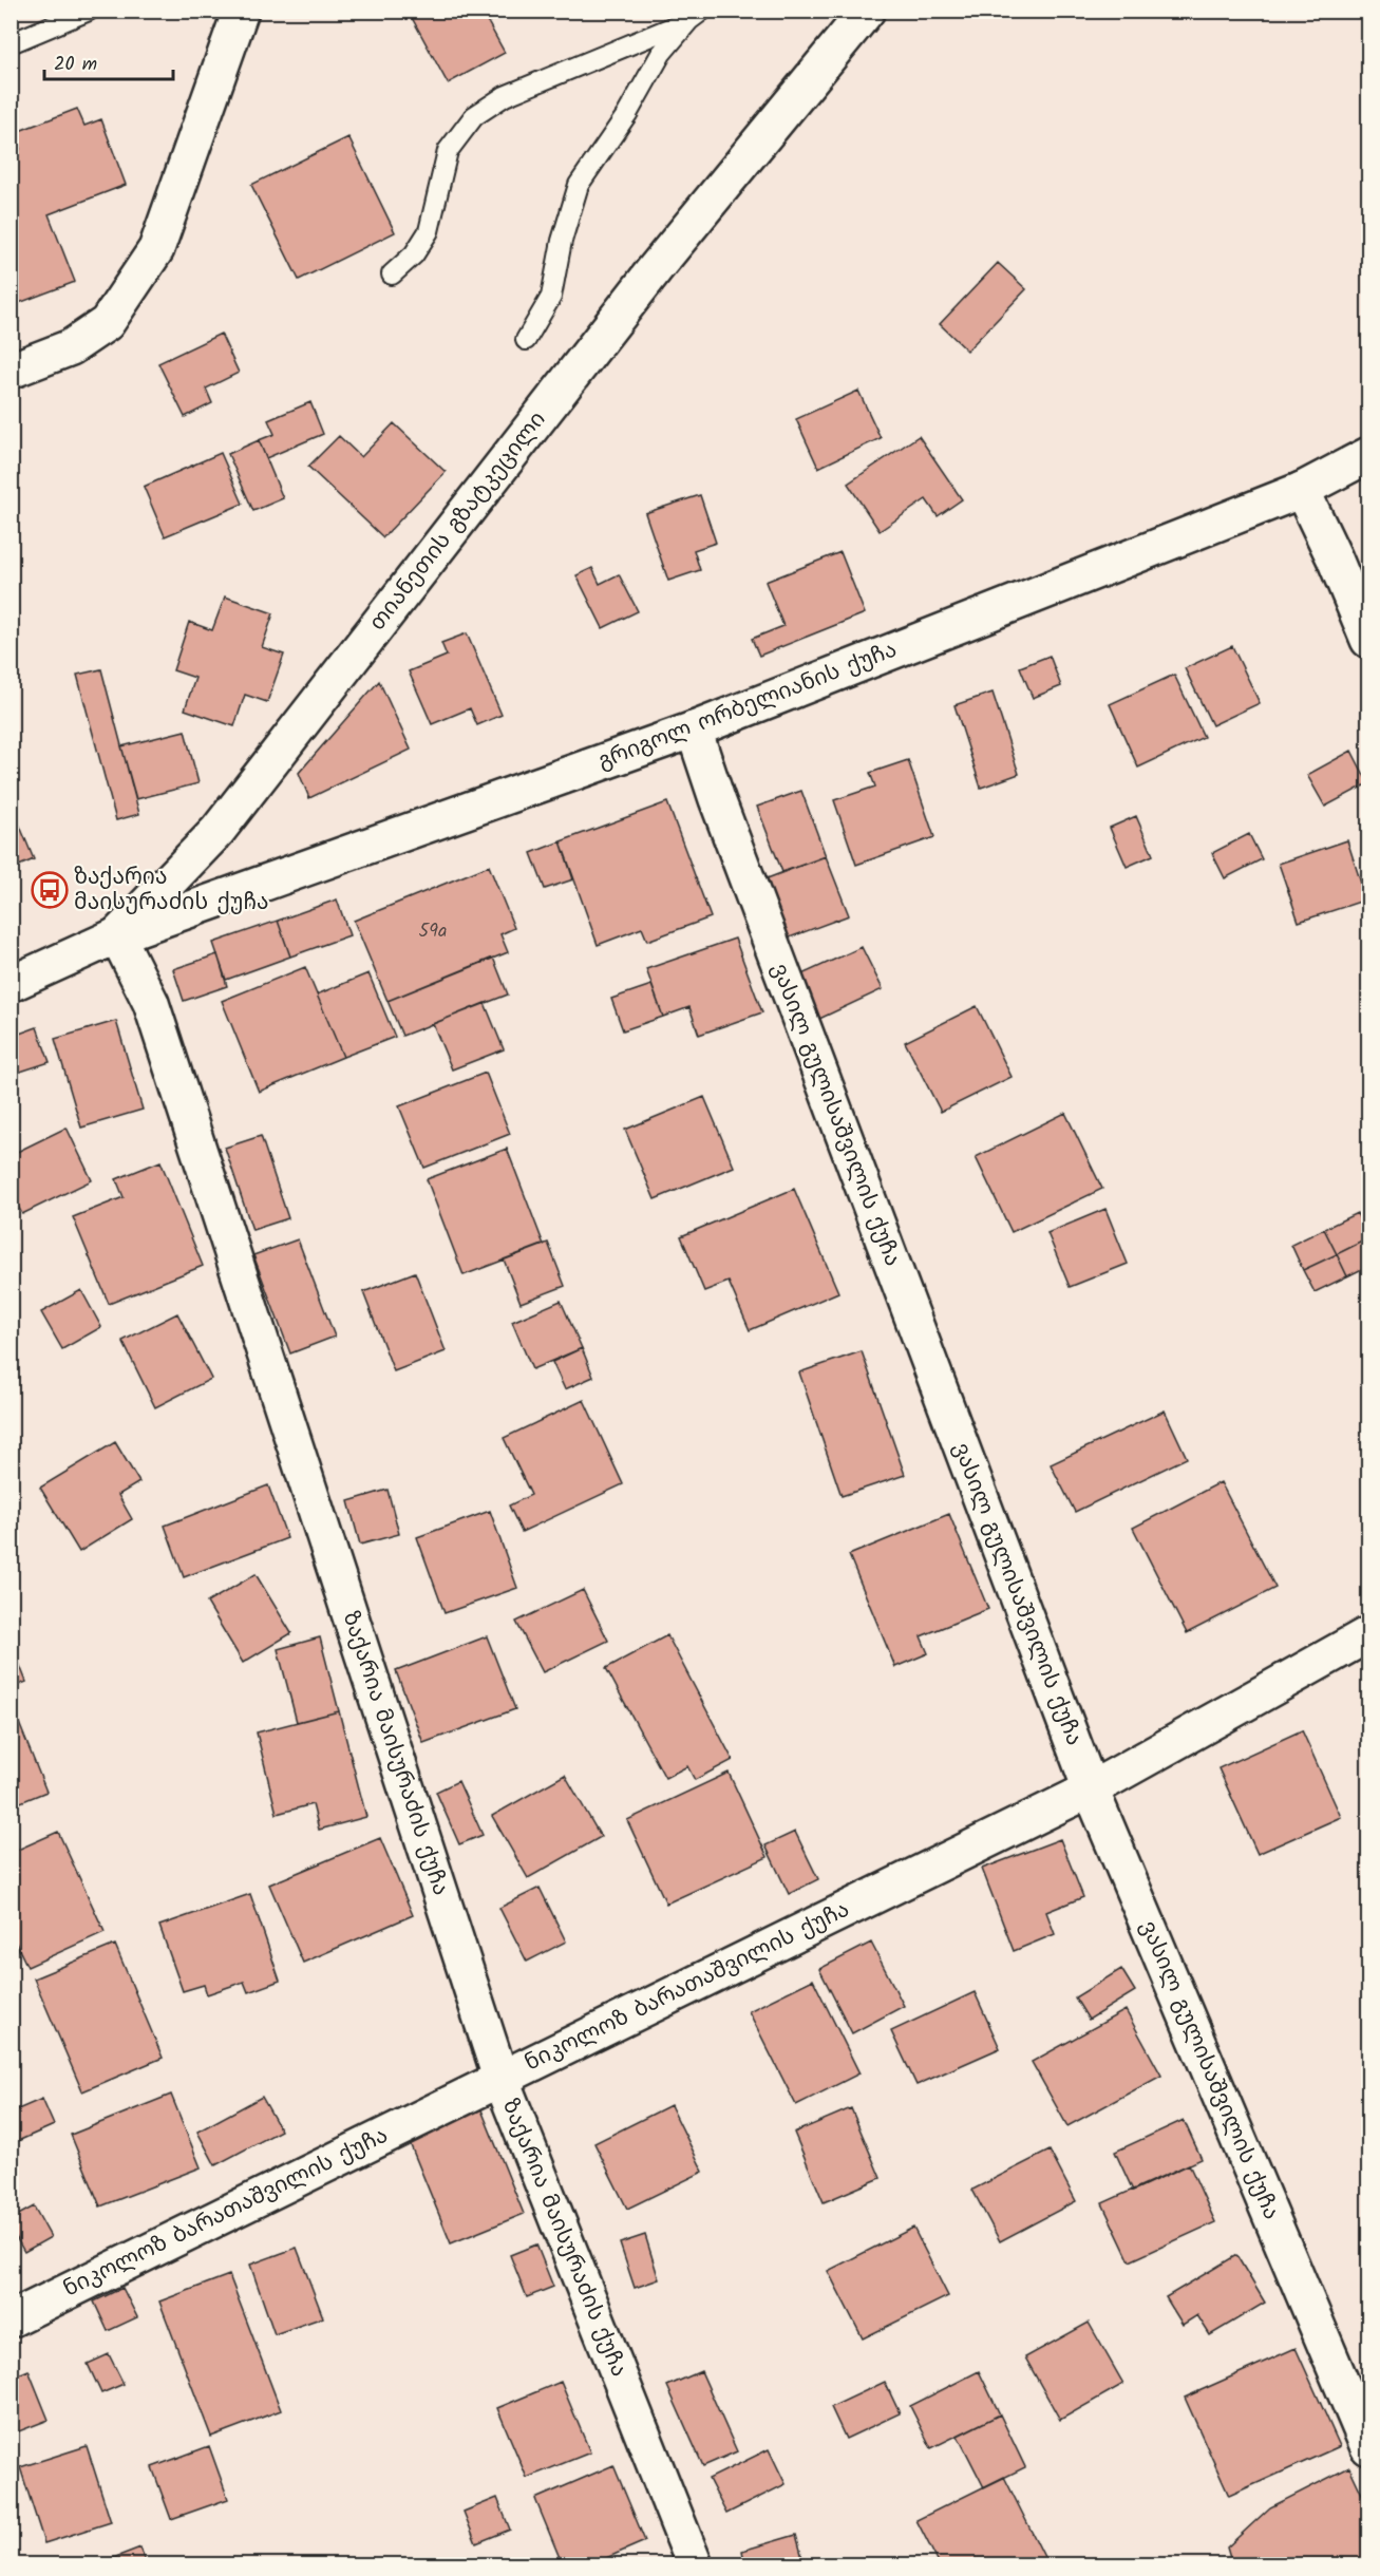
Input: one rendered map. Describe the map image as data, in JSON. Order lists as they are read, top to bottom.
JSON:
{
  "streets": {
    "street": [
      "თიანეთის გზატკეცილი",
      "გრიგოლ ორბელიანის ქუჩა",
      "ვასილ გულისაშვილის ქუჩა",
      "ზაქარია მაისურაძის ქუჩა",
      "ნიკოლოზ ბარათაშვილის ქუჩა"
    ]
  },
  "crossings": [
    ["თიანეთის გზატკეცილი", "გრიგოლ ორბელიანის ქუჩა"],
    ["თიანეთის გზატკეცილი", "ზაქარია მაისურაძის ქუჩა"],
    ["გრიგოლ ორბელიანის ქუჩა", "ვასილ გულისაშვილის ქუჩა"],
    ["გრიგოლ ორბელიანის ქუჩა", "ზაქარია მაისურაძის ქუჩა"],
    ["ვასილ გულისაშვილის ქუჩა", "ნიკოლოზ ბარათაშვილის ქუჩა"],
    ["ზაქარია მაისურაძის ქუჩა", "ნიკოლოზ ბარათაშვილის ქუჩა"]
  ],
  "places": {
    "bus stop": ["ზაქარია მაისურაძის ქუჩა"]
  },
  "house_numbers": ["59a"],
  "scale_bar": "20 m"
}
